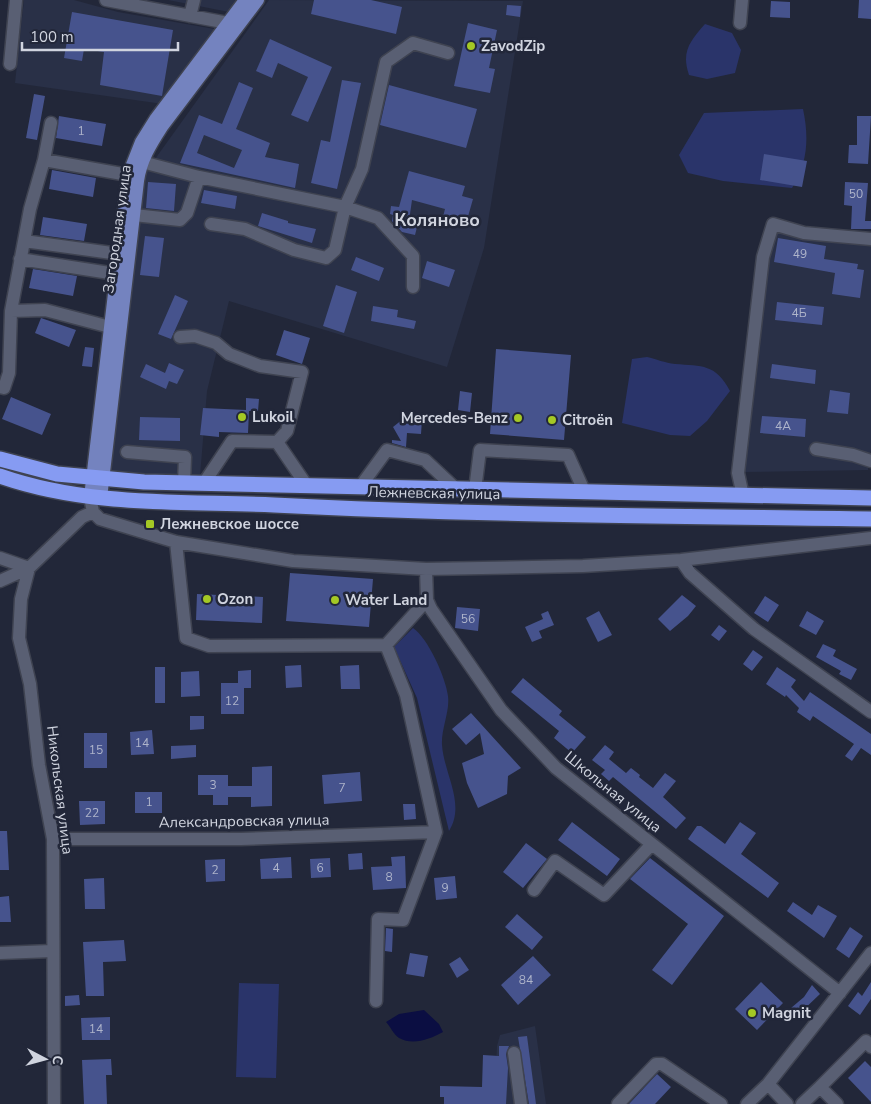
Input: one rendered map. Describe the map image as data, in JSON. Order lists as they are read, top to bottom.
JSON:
{
  "streets": {
    "highway": ["Лежневская улица"],
    "main road": ["Загородная улица"],
    "street": ["Никольская улица", "Школьная улица", "Александровская улица"]
  },
  "crossings": [
    ["Загородная улица", "Лежневская улица"],
    ["Никольская улица", "Александровская улица"]
  ],
  "districts": ["Коляново"],
  "places": {
    "other": [
      "ZavodZip",
      "Lukoil",
      "Mercedes-Benz",
      "Citroën",
      "Ozon",
      "Water Land",
      "Magnit"
    ],
    "transit": ["Лежневское шоссе"]
  },
  "house_numbers": [
    "1",
    "50",
    "49",
    "4Б",
    "4А",
    "56",
    "12",
    "14",
    "15",
    "3",
    "7",
    "1",
    "22",
    "4",
    "6",
    "2",
    "8",
    "9",
    "84",
    "14"
  ],
  "scale_bar": "100 m",
  "north": "right"
}
